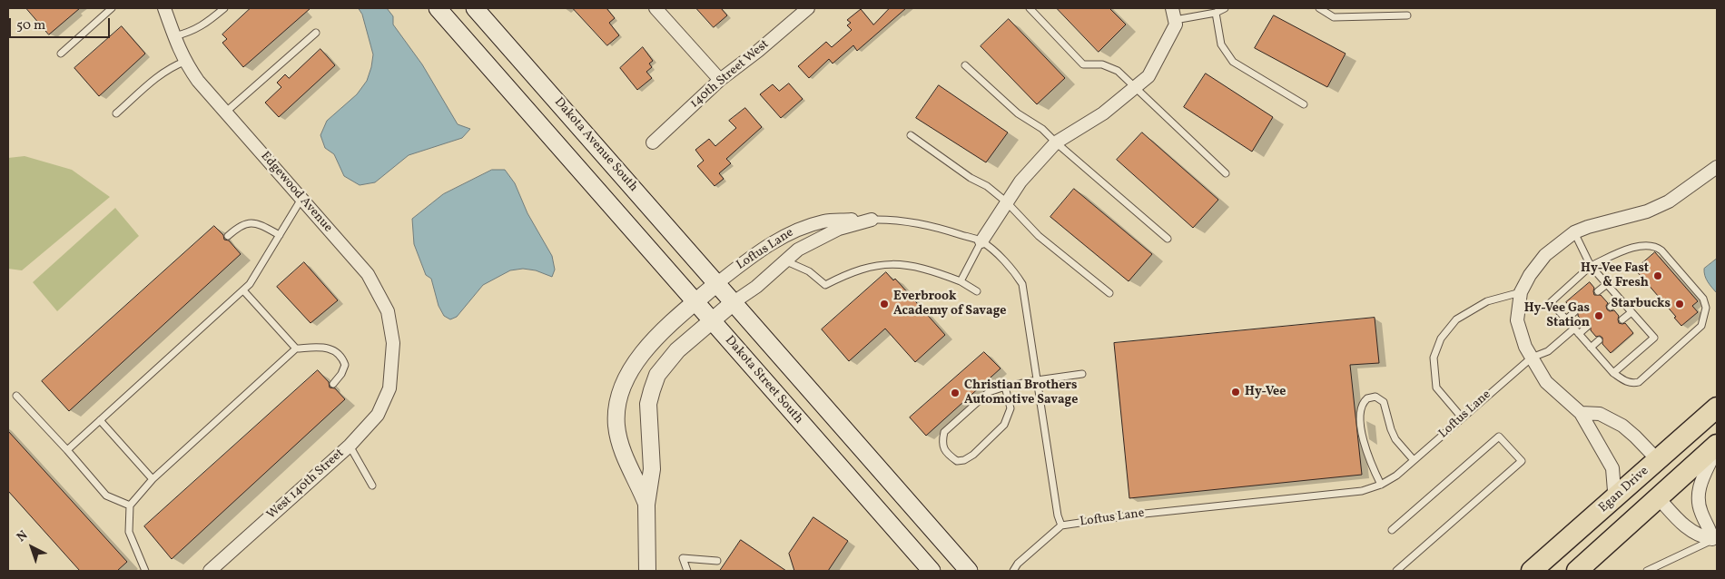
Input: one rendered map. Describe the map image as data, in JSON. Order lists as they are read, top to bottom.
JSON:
{
  "streets": {
    "highway": ["Egan Drive"],
    "main road": ["Dakota Avenue South", "Dakota Street South"],
    "street": [
      "140th Street West",
      "Edgewood Avenue",
      "Loftus Lane",
      "West 140th Street"
    ]
  },
  "crossings": [
    ["Dakota Avenue South", "Loftus Lane"],
    ["Edgewood Avenue", "West 140th Street"]
  ],
  "places": [
    "Hy-Vee Fast & Fresh",
    "Everbrook Academy of Savage",
    "Starbucks",
    "Hy-Vee Gas Station",
    "Hy-Vee",
    "Christian Brothers Automotive Savage"
  ],
  "scale_bar": "50 m",
  "north": "top left"
}
